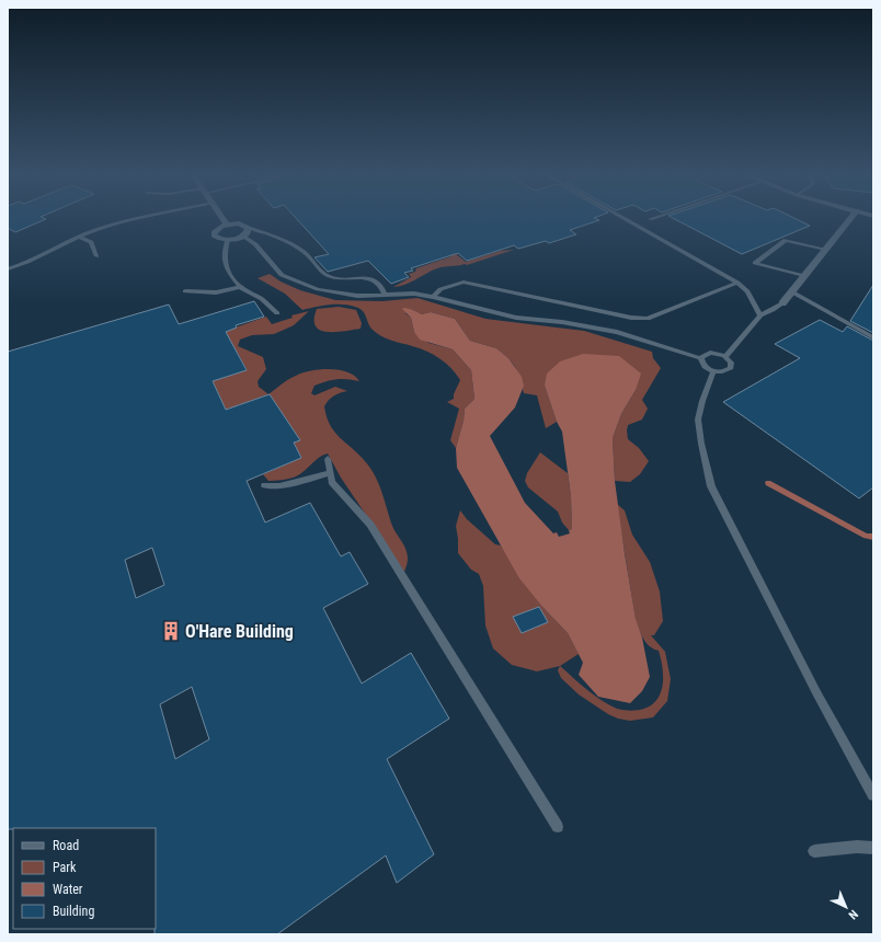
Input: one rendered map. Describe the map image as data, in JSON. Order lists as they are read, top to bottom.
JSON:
{
  "places": {
    "building": ["O'Hare Building"]
  },
  "legend": [
    "Road",
    "Park",
    "Water",
    "Building"
  ],
  "north": "bottom right"
}
